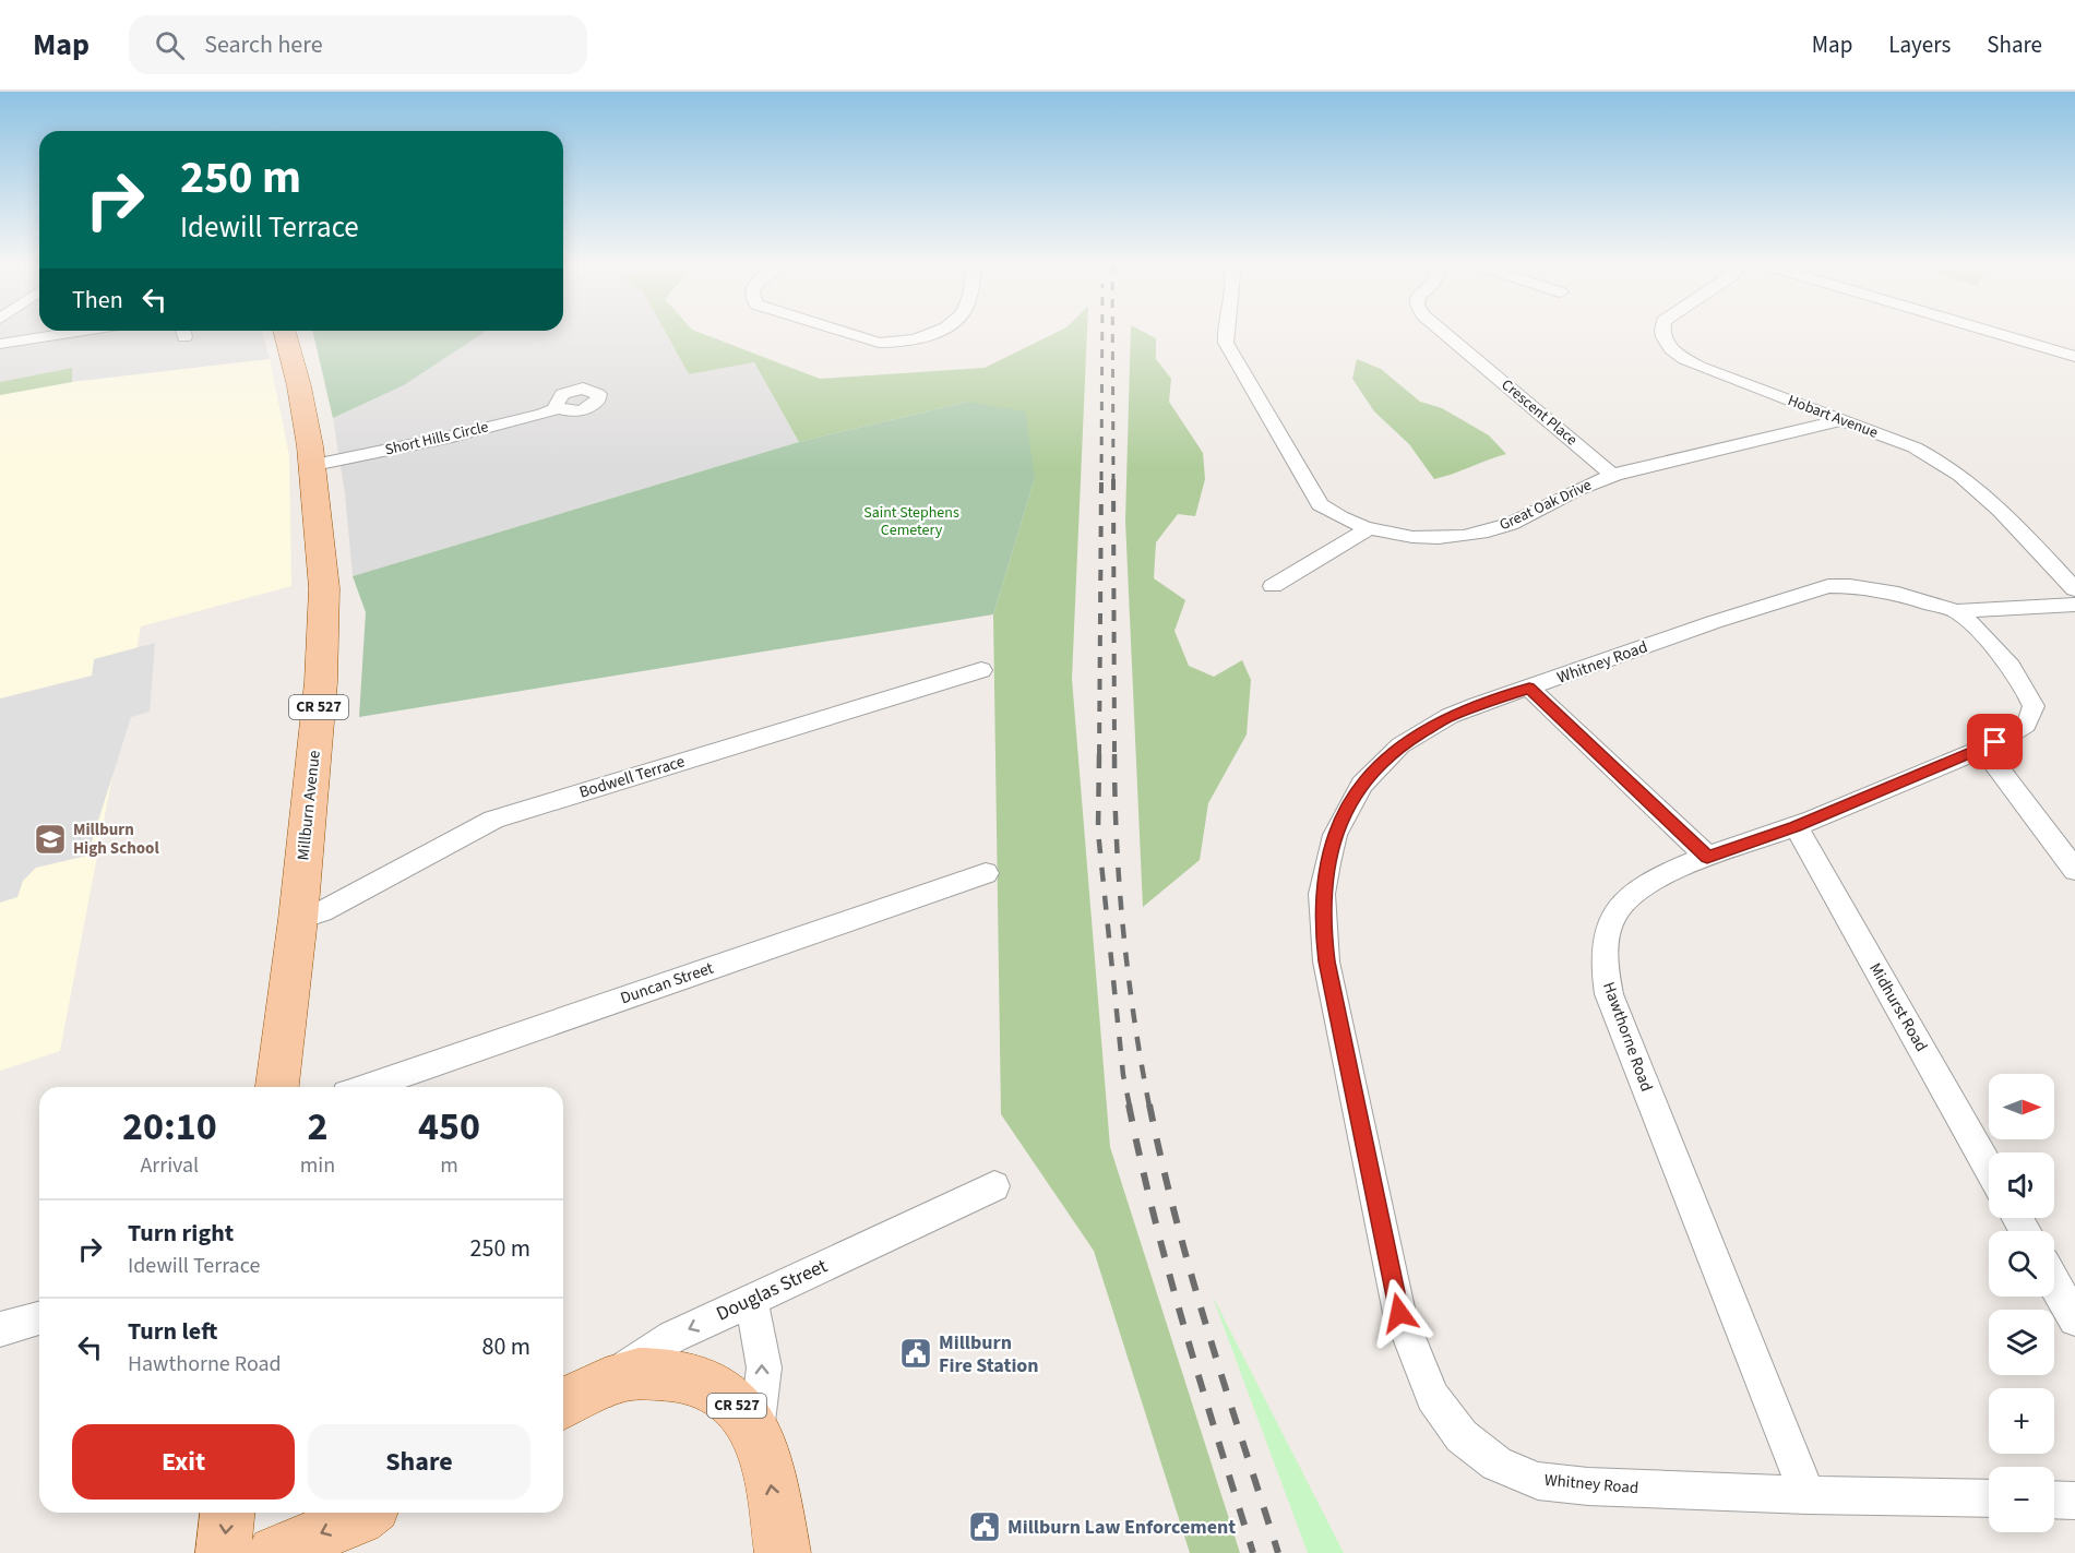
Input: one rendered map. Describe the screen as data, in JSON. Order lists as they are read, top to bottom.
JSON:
{
  "streets": {
    "main road": ["CR 527", "Millburn Avenue"],
    "street": [
      "Crescent Place",
      "Hobart Avenue",
      "Short Hills Circle",
      "Great Oak Drive",
      "Whitney Road",
      "Bodwell Terrace",
      "Duncan Street",
      "Midhurst Road",
      "Hawthorne Road",
      "Douglas Street"
    ]
  },
  "crossings": [
    ["Crescent Place", "Great Oak Drive"],
    ["Hobart Avenue", "Great Oak Drive"],
    ["Short Hills Circle", "Millburn Avenue"],
    ["Whitney Road", "Hawthorne Road"],
    ["CR 527", "Douglas Street"],
    ["Bodwell Terrace", "Millburn Avenue"],
    ["Midhurst Road", "Hawthorne Road"]
  ],
  "one_way": ["Douglas Street"],
  "parks": ["Saint Stephens Cemetery"],
  "places": {
    "school or university": ["Millburn High School"],
    "public building": ["Millburn Fire Station", "Millburn Law Enforcement"]
  },
  "north": "right",
  "page": {
    "header": "Map",
    "search": "Search here",
    "nav": ["Map", "Layers", "Share"],
    "turn": ["250 m", "Idewill Terrace"],
    "then": "Then",
    "map_buttons": ["+", "−"],
    "eta": [
      "20:10",
      "Arrival",
      "2",
      "min",
      "450",
      "m"
    ],
    "list": [
      {
        "name": "Turn right",
        "note": "Idewill Terrace",
        "value": "250 m"
      },
      {
        "name": "Turn left",
        "note": "Hawthorne Road",
        "value": "80 m"
      }
    ],
    "buttons": ["Exit", "Share"]
  }
}
